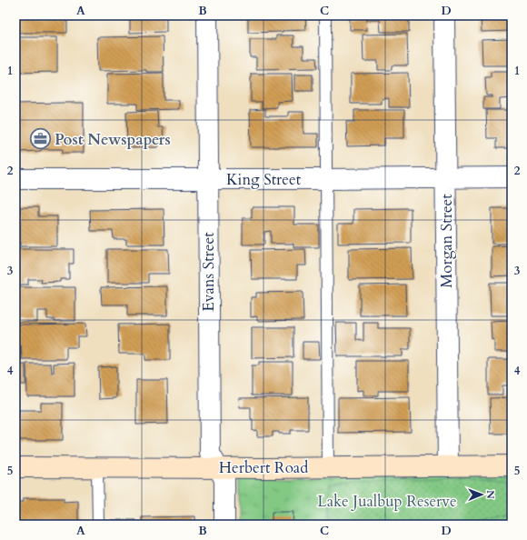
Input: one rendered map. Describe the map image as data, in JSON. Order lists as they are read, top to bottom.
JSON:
{
  "streets": {
    "street": [
      "King Street",
      "Morgan Street",
      "Evans Street",
      "Herbert Road"
    ]
  },
  "crossings": [
    ["King Street", "Morgan Street"],
    ["King Street", "Evans Street"],
    ["Morgan Street", "Herbert Road"],
    ["Evans Street", "Herbert Road"]
  ],
  "parks": ["Lake Jualbup Reserve"],
  "places": {
    "office": ["Post Newspapers"]
  },
  "north": "right",
  "grid": {
    "columns": [
      "A",
      "B",
      "C",
      "D"
    ],
    "rows": [
      "1",
      "2",
      "3",
      "4",
      "5"
    ]
  }
}
